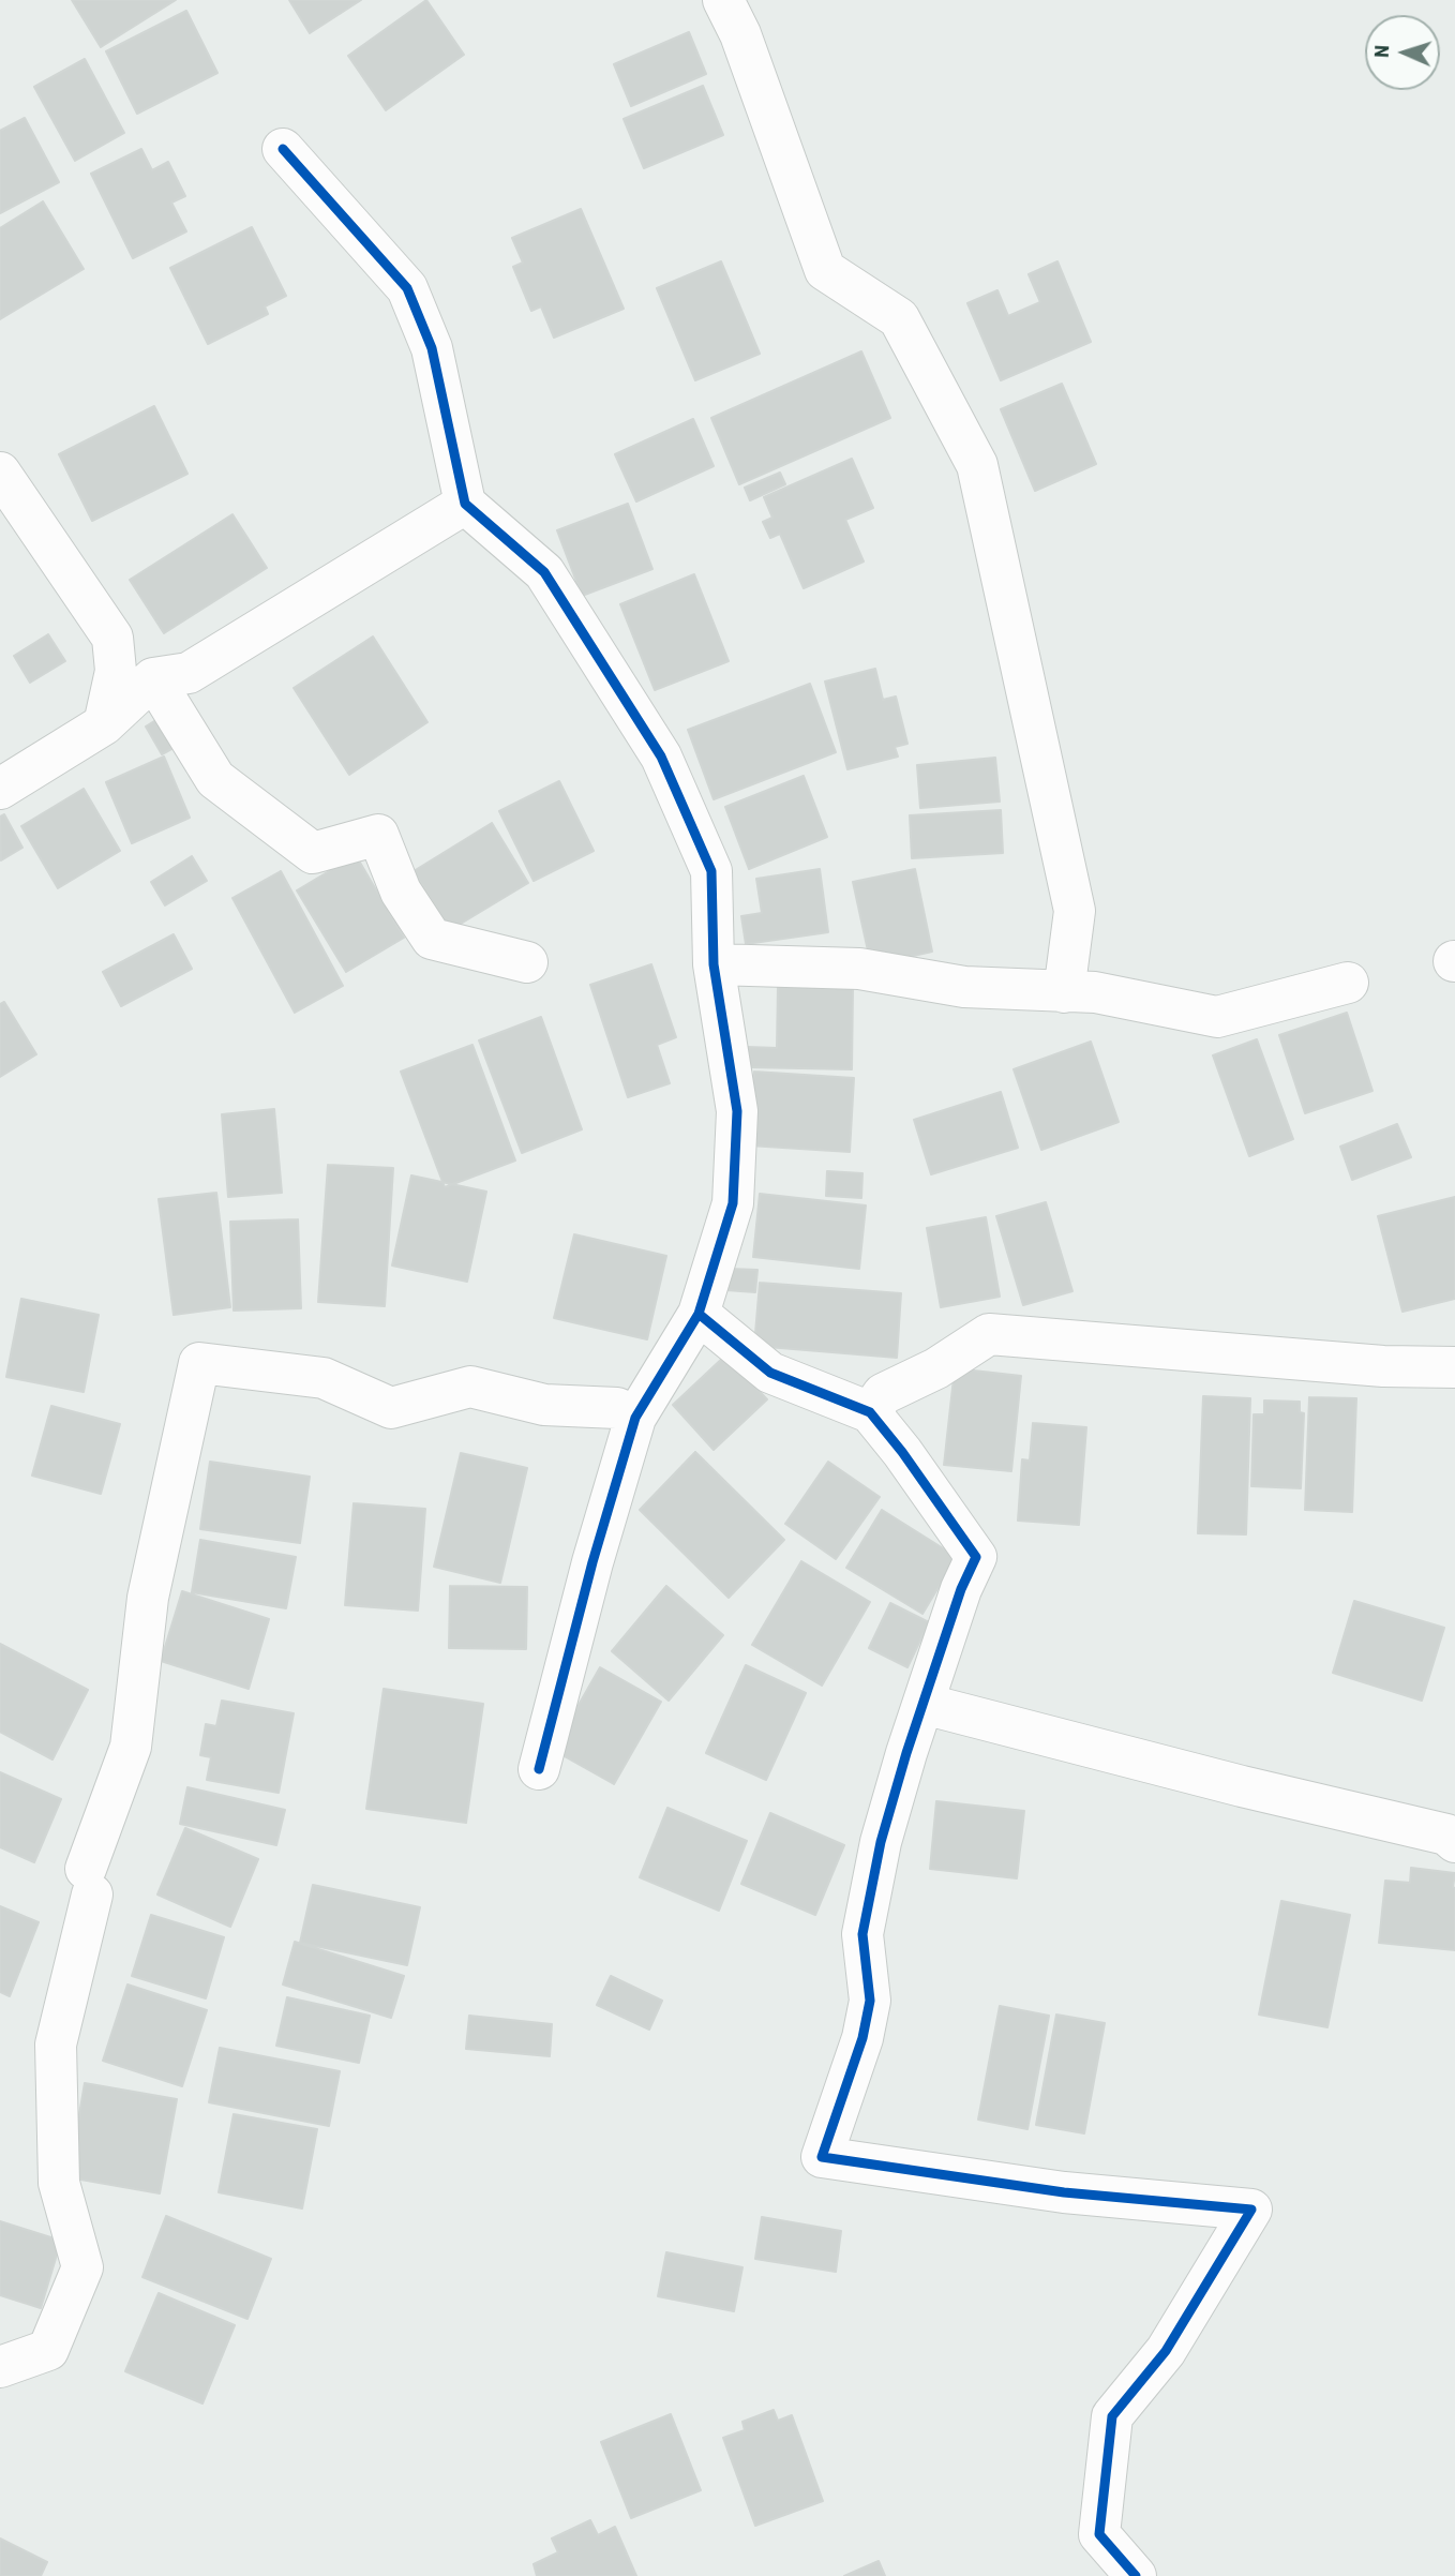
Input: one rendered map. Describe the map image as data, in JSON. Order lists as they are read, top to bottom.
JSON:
{
  "north": "left"
}
